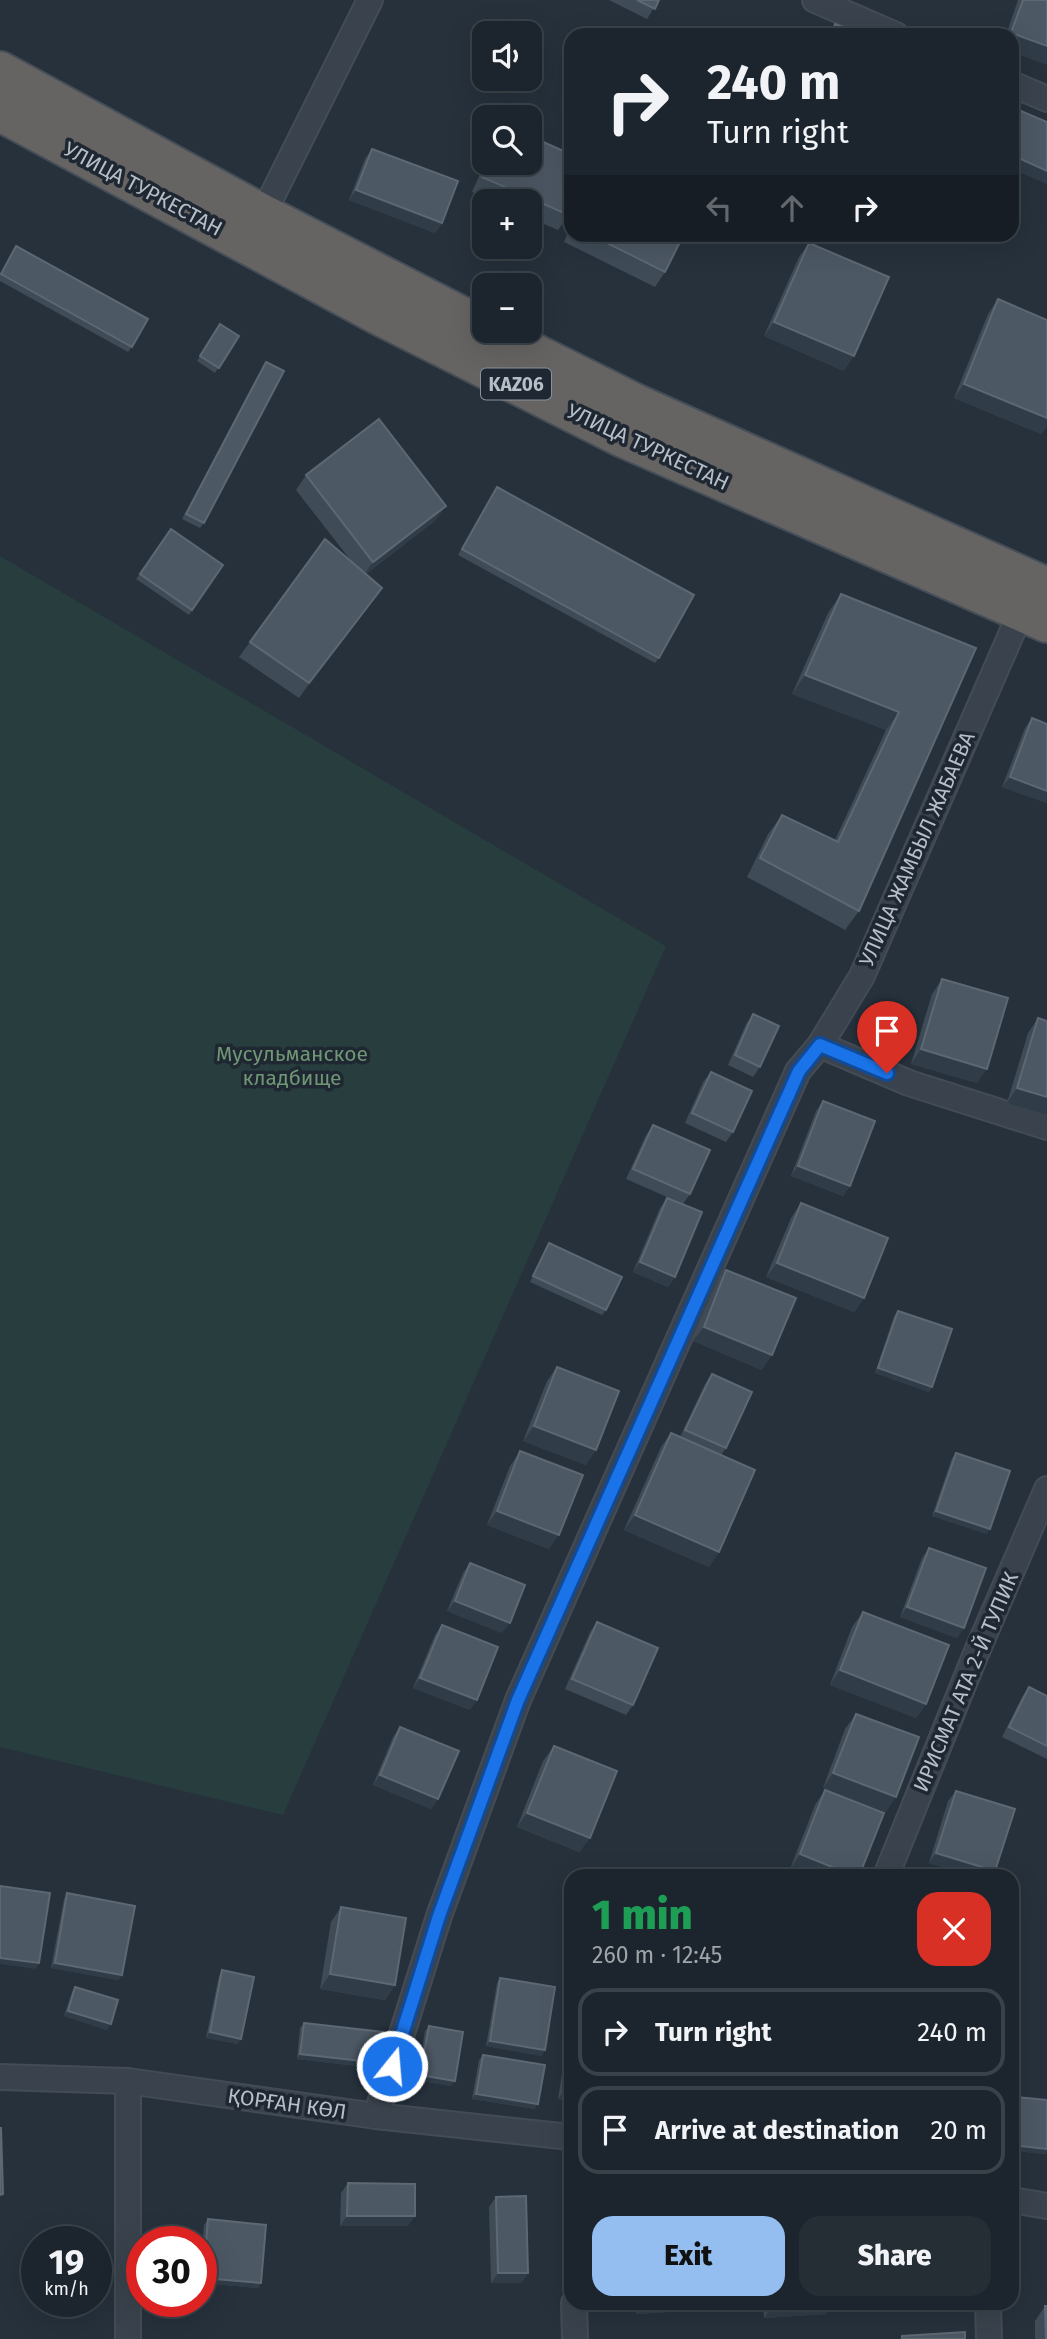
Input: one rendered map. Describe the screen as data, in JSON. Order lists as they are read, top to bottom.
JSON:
{
  "streets": {
    "highway": ["УЛИЦА ТУРКЕСТАН", "KАZ06"],
    "street": ["УЛИЦА ЖАМБЫЛ ЖАБАЕВА", "ИРИСМАТ АТА 2-Й ТУПИК", "ҚОРҒАН КӨЛ"]
  },
  "crossings": [
    ["УЛИЦА ТУРКЕСТАН", "УЛИЦА ЖАМБЫЛ ЖАБАЕВА"],
    ["УЛИЦА ЖАМБЫЛ ЖАБАЕВА", "ҚОРҒАН КӨЛ"]
  ],
  "parks": ["Мусульманское кладбище"],
  "page": {
    "map_buttons": ["+", "−"],
    "turn": ["240 m", "Turn right"],
    "heading": ["1 min", "260 m · 12:45"],
    "list": [
      {
        "name": "Turn right",
        "value": "240 m"
      },
      {
        "name": "Arrive at destination",
        "value": "20 m"
      }
    ],
    "buttons": ["Exit", "Share"],
    "speed": "19 km/h",
    "limit": "30"
  }
}
